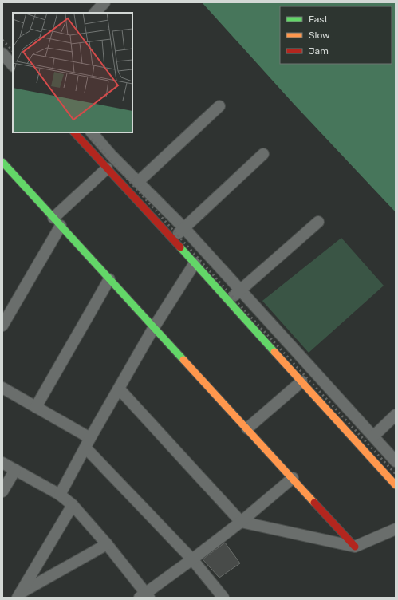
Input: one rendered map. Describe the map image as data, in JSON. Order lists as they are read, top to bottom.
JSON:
{
  "legend": ["Fast", "Slow", "Jam"]
}
